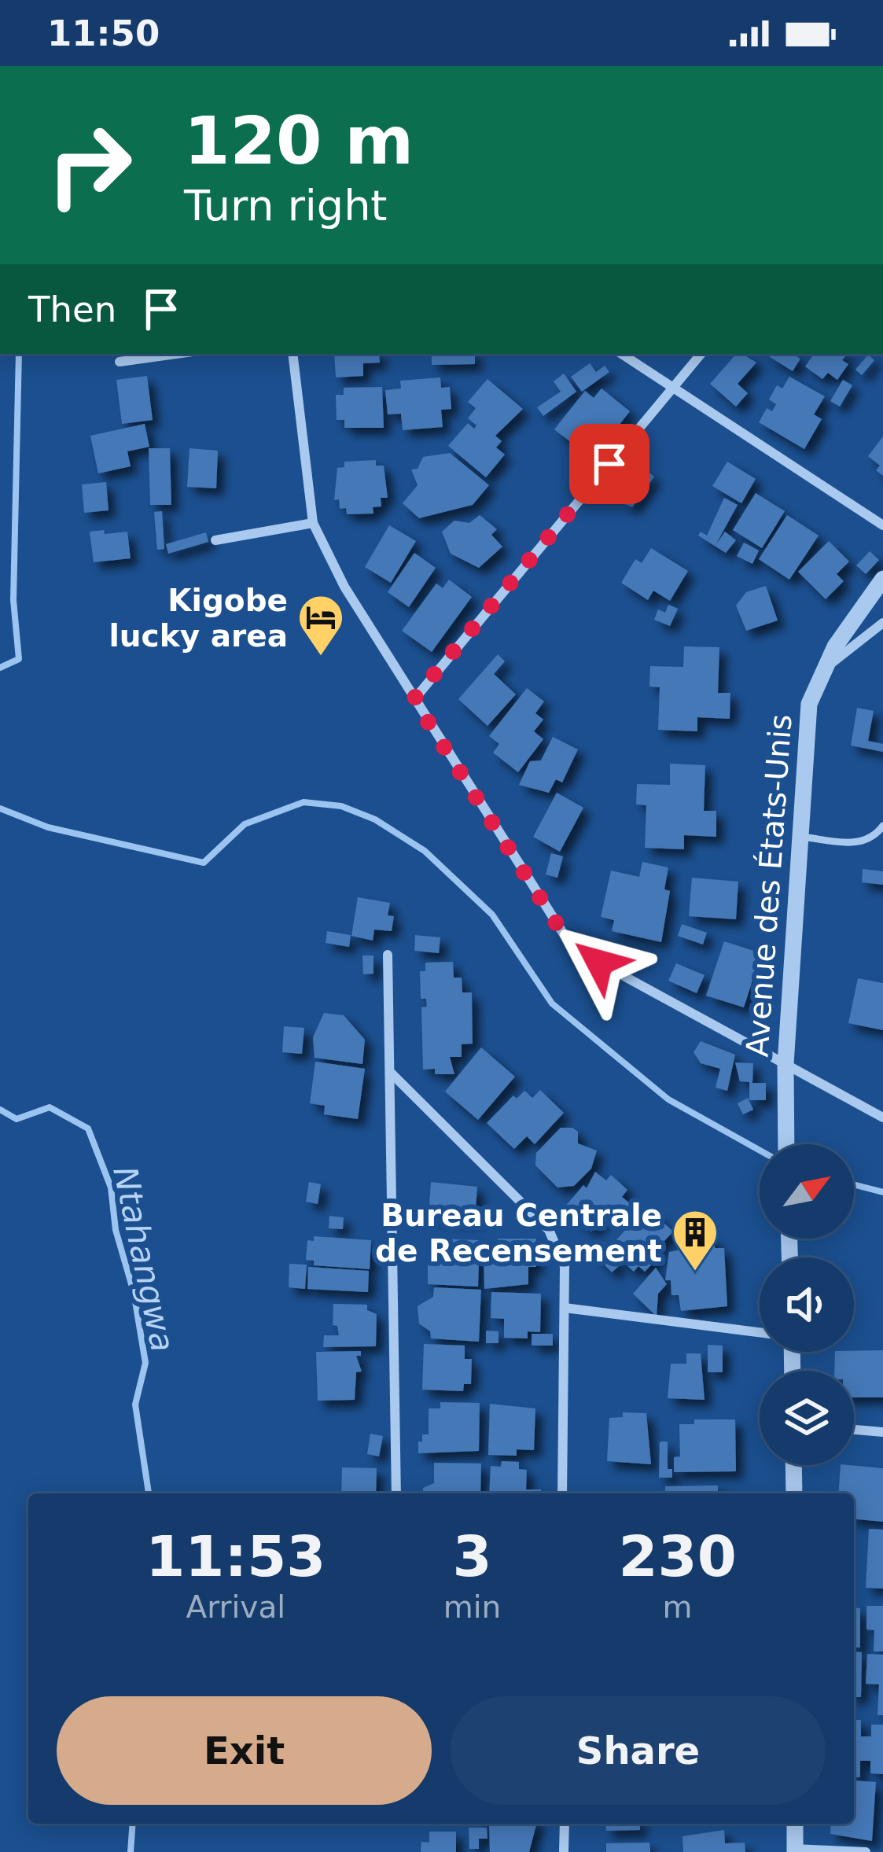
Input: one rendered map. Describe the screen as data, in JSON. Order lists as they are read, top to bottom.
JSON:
{
  "streets": {
    "street": ["Avenue des États-Unis"]
  },
  "water": ["Ntahangwa"],
  "places": {
    "hotel": ["Kigobe lucky area"],
    "building": ["Bureau Centrale de Recensement"]
  },
  "north": "top right",
  "page": {
    "status": "11:50",
    "turn": ["120 m", "Turn right"],
    "then": "Then",
    "eta": [
      "11:53",
      "Arrival",
      "3",
      "min",
      "230",
      "m"
    ],
    "buttons": ["Exit", "Share"]
  }
}
